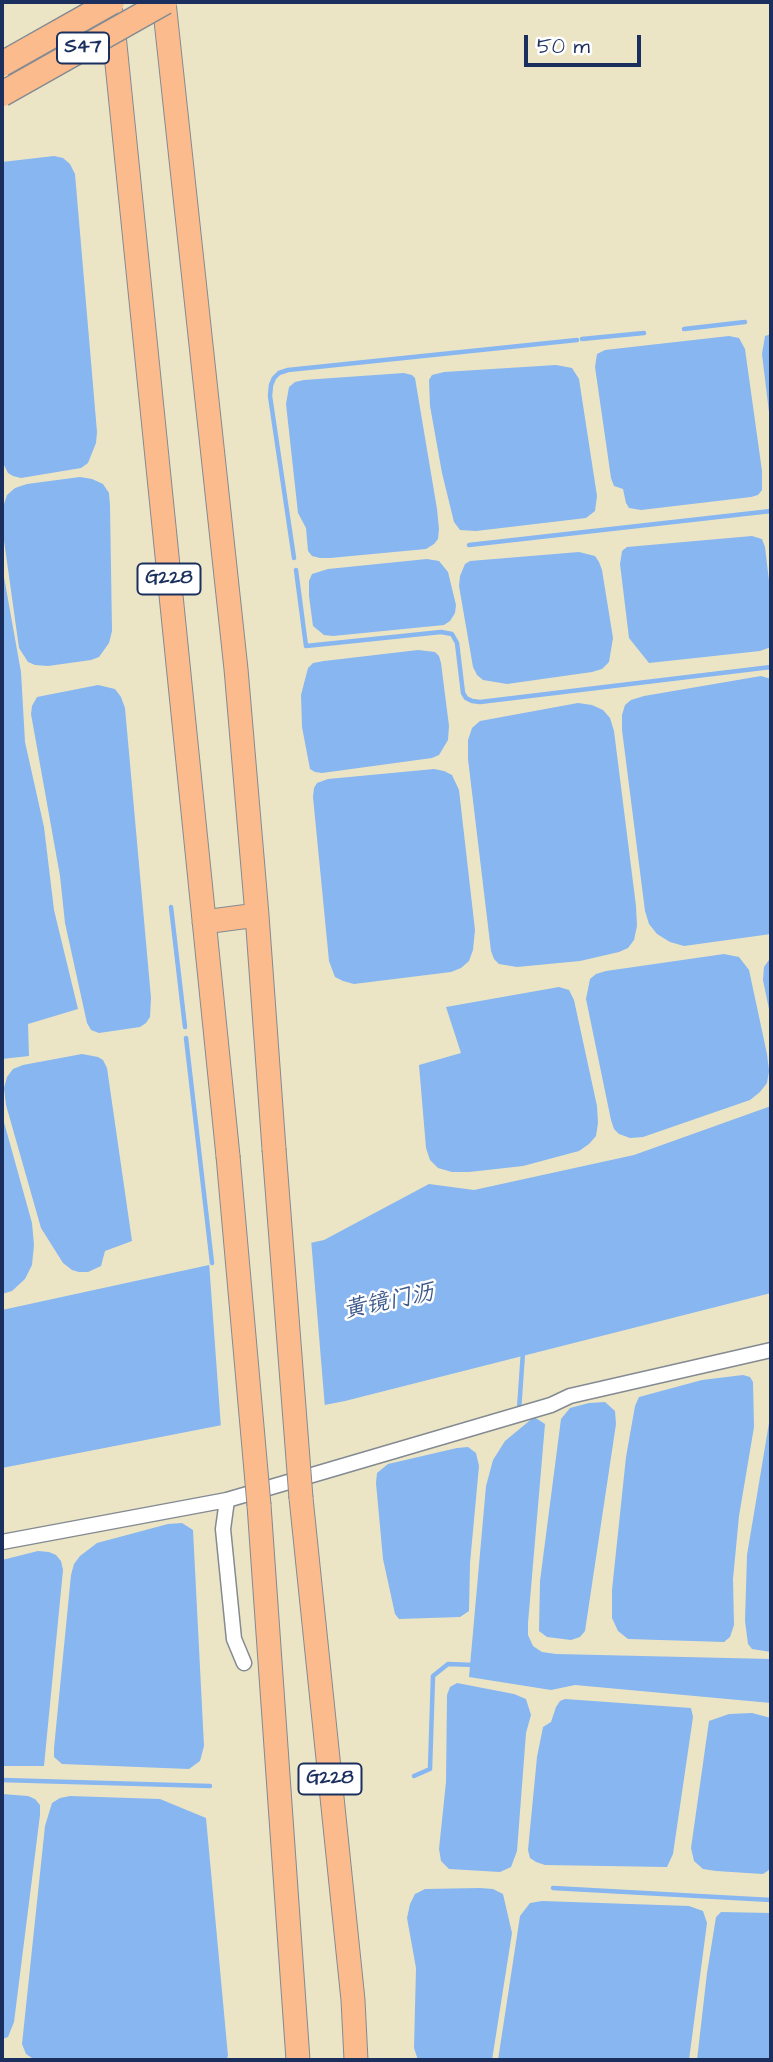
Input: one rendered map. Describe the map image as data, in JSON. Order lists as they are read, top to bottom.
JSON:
{
  "streets": {
    "highway": ["S47", "G228"]
  },
  "crossings": [
    ["S47", "G228"]
  ],
  "water": ["黄镜门沥"],
  "scale_bar": "50 m"
}
